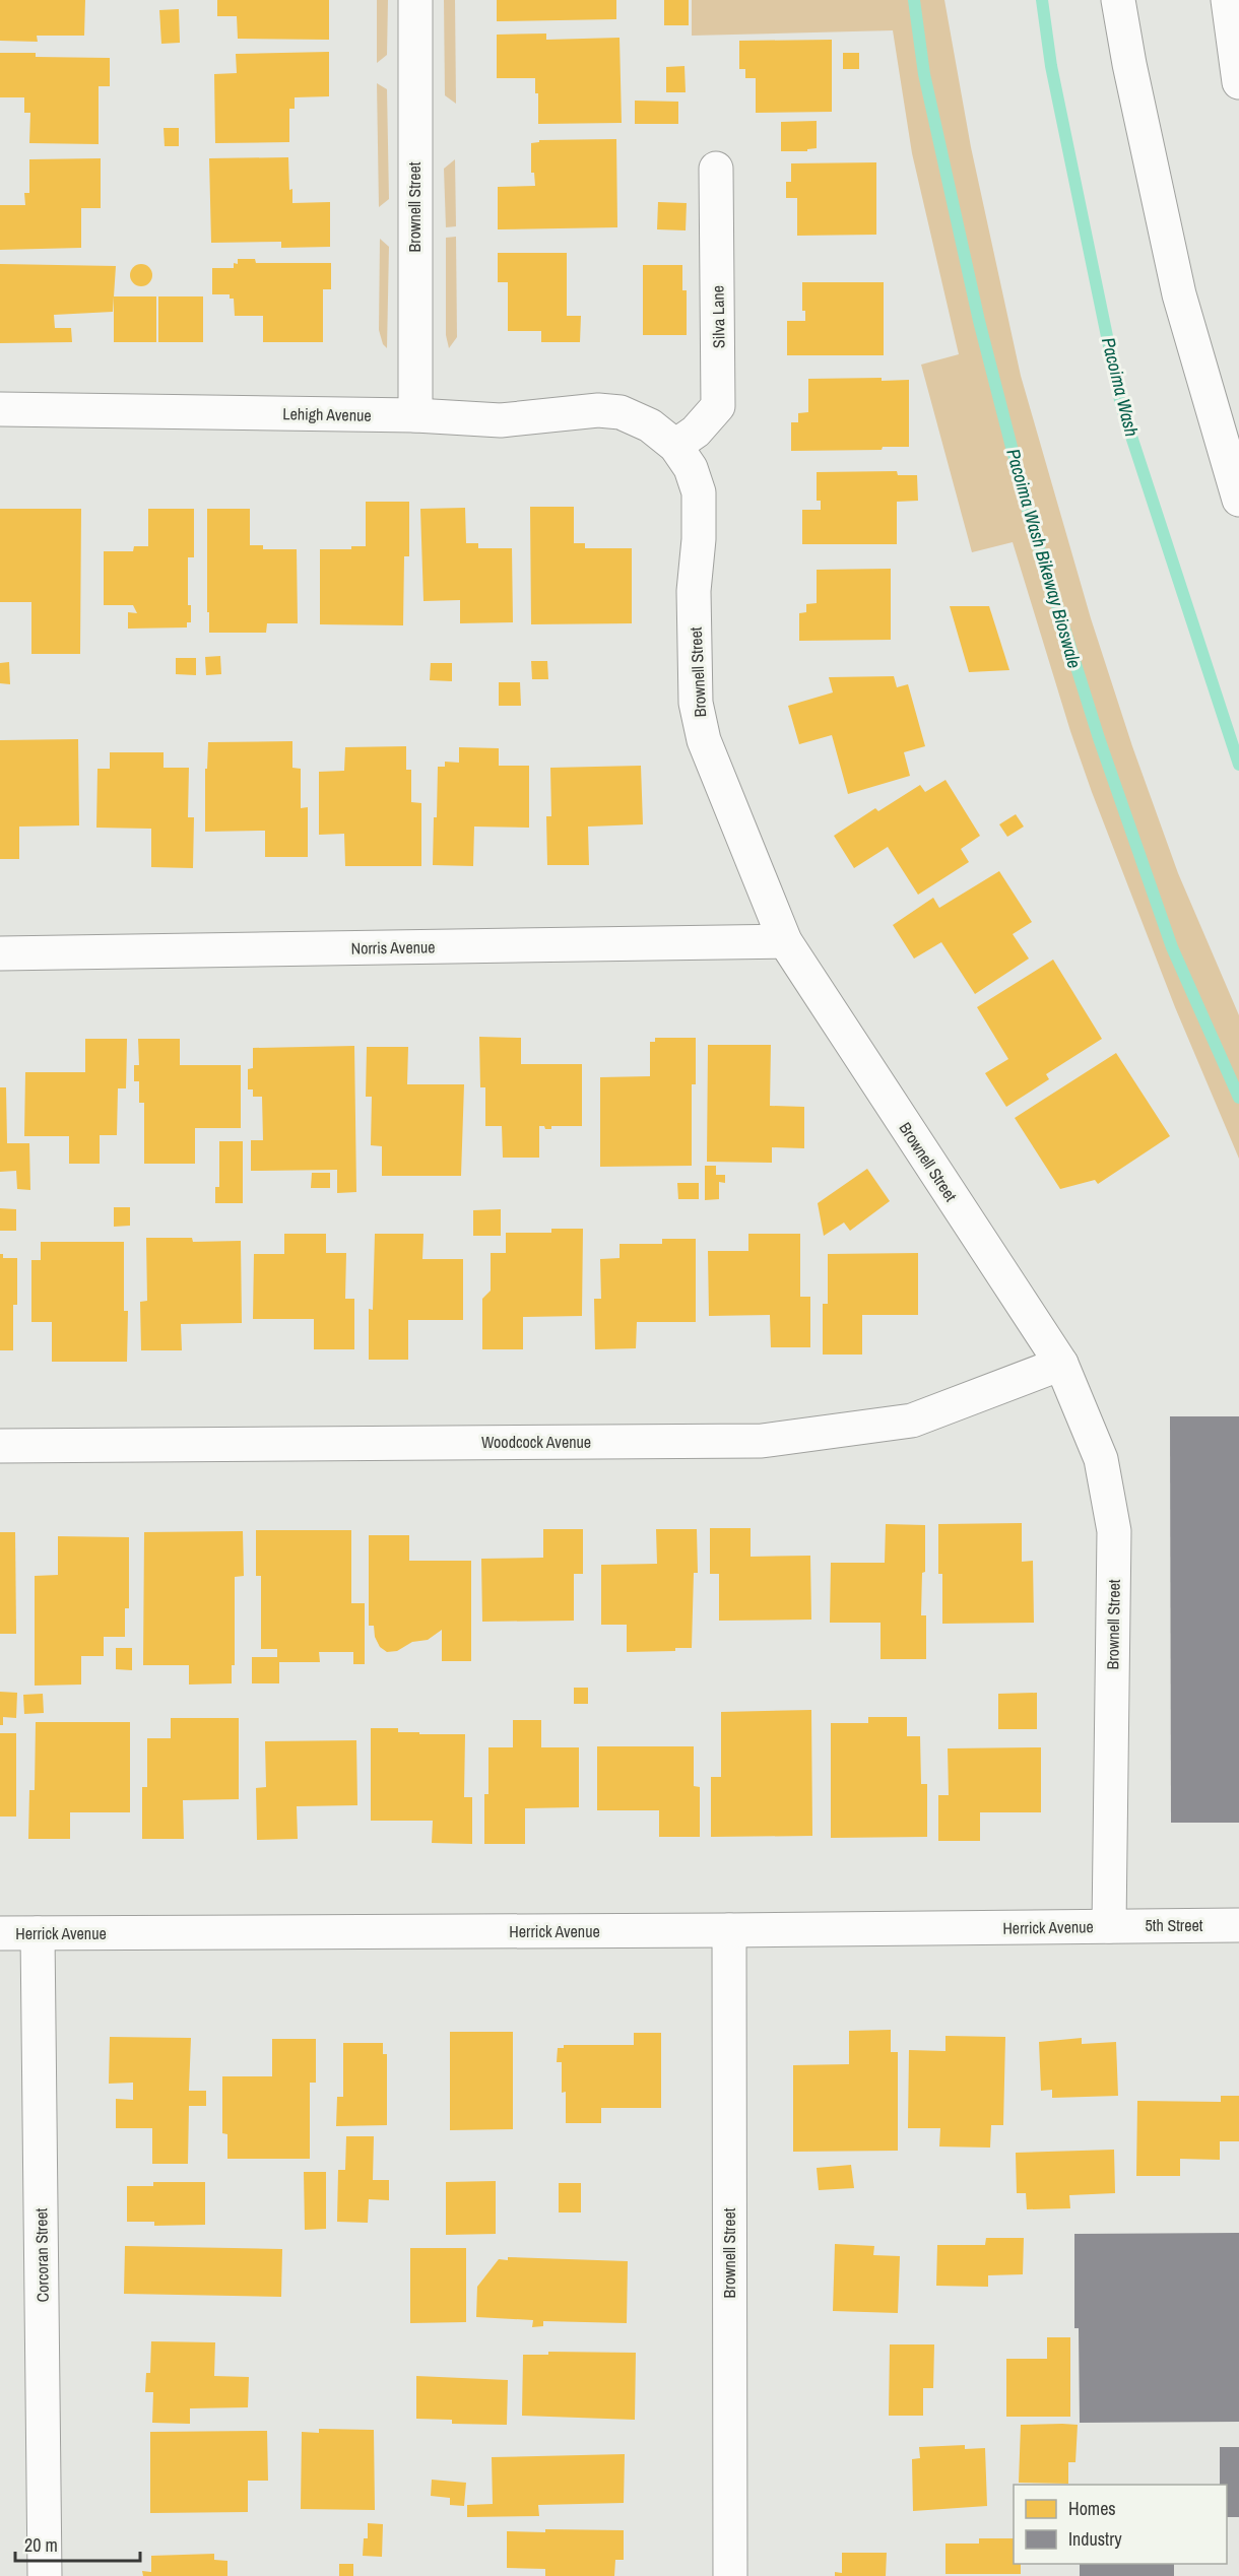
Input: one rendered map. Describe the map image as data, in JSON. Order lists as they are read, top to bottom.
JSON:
{
  "streets": {
    "street": [
      "Brownell Street",
      "Silva Lane",
      "Lehigh Avenue",
      "Norris Avenue",
      "Woodcock Avenue",
      "5th Street",
      "Herrick Avenue",
      "Corcoran Street"
    ]
  },
  "crossings": [
    ["Brownell Street", "Silva Lane"],
    ["Brownell Street", "Lehigh Avenue"],
    ["Brownell Street", "Norris Avenue"],
    ["Brownell Street", "Woodcock Avenue"],
    ["Brownell Street", "5th Street"],
    ["Brownell Street", "Herrick Avenue"],
    ["Silva Lane", "Lehigh Avenue"],
    ["5th Street", "Herrick Avenue"],
    ["Herrick Avenue", "Corcoran Street"]
  ],
  "water": ["Pacoima Wash", "Pacoima Wash Bikeway Bioswale"],
  "legend": ["Homes", "Industry"],
  "scale_bar": "20 m"
}
